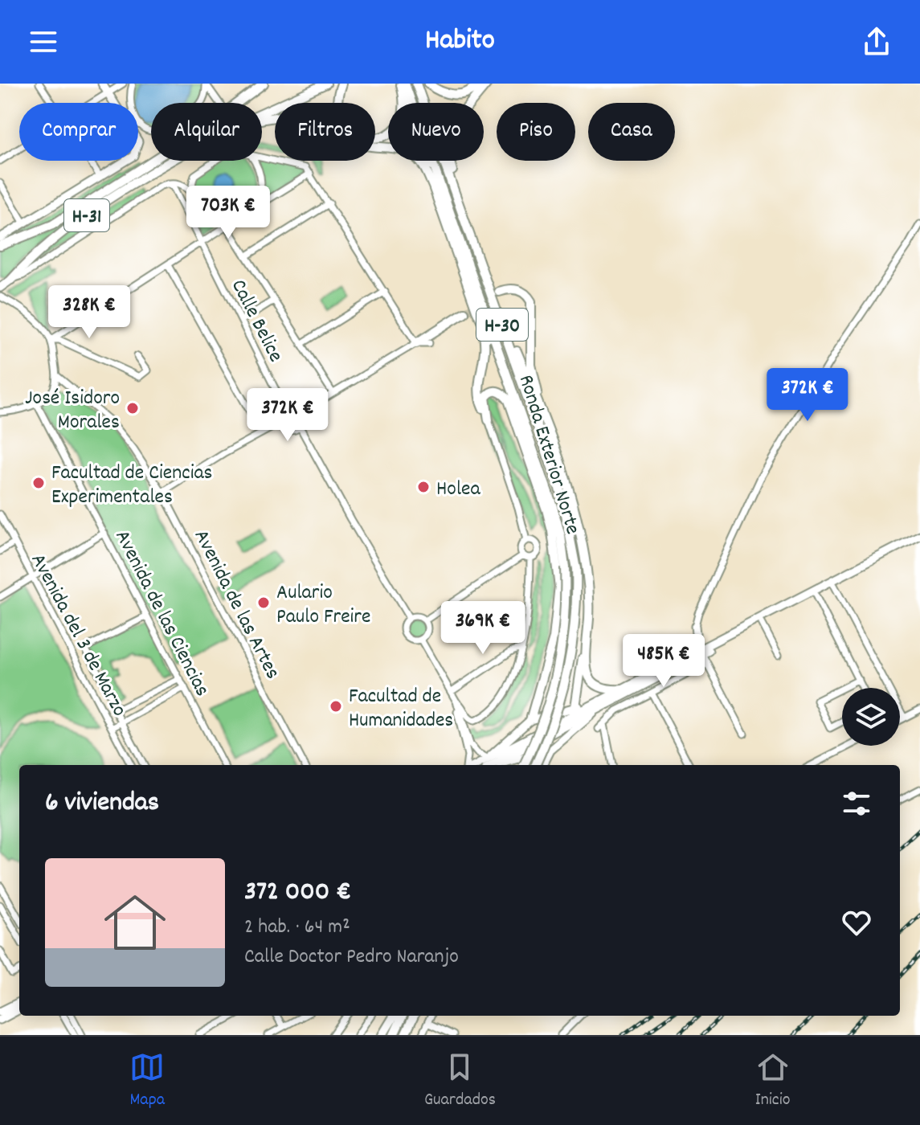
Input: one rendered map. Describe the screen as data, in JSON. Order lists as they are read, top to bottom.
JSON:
{
  "streets": {
    "highway": ["H-31", "H-30", "Ronda Exterior Norte"],
    "street": [
      "Calle Belice",
      "Avenida de las Artes",
      "Avenida de las Ciencias",
      "Avenida del 3 de Marzo"
    ]
  },
  "places": [
    "José Isidoro Morales",
    "Facultad de Ciencias Experimentales",
    "Holea",
    "Aulario Paulo Freire",
    "Facultad de Humanidades"
  ],
  "page": {
    "header": "Habito",
    "chip": [
      "Comprar",
      "Alquilar",
      "Filtros",
      "Nuevo",
      "Piso",
      "Casa"
    ],
    "price": [
      "703K €",
      "328K €",
      "372K €",
      "372K €",
      "369K €",
      "485K €"
    ],
    "heading": "6 viviendas",
    "list": [
      {
        "name": "372 000 €",
        "note": "2 hab. · 64 m² · Calle Doctor Pedro Naranjo"
      }
    ],
    "tabs": ["Mapa", "Guardados", "Inicio"]
  }
}
